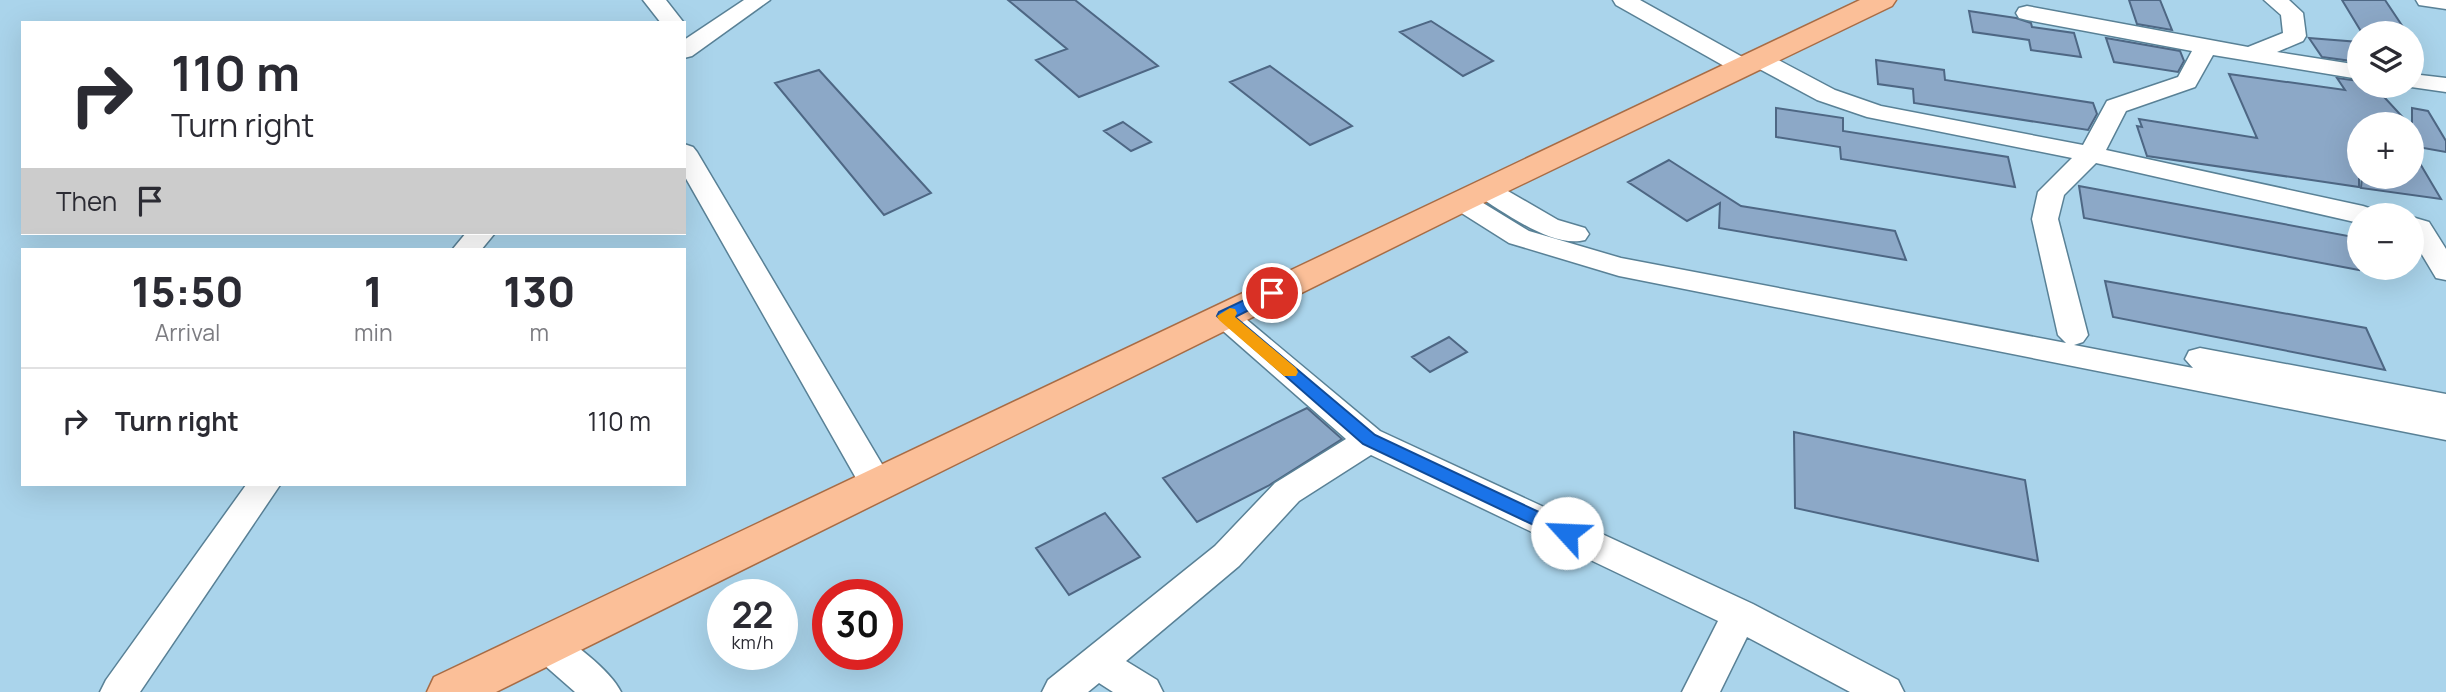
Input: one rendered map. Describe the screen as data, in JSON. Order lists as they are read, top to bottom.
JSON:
{
  "page": {
    "map_buttons": ["+", "−"],
    "turn": ["110 m", "Turn right"],
    "then": "Then",
    "eta": [
      "15:50",
      "Arrival",
      "1",
      "min",
      "130",
      "m"
    ],
    "list": [
      {
        "name": "Turn right",
        "value": "110 m"
      }
    ],
    "speed": "22 km/h",
    "limit": "30"
  }
}
